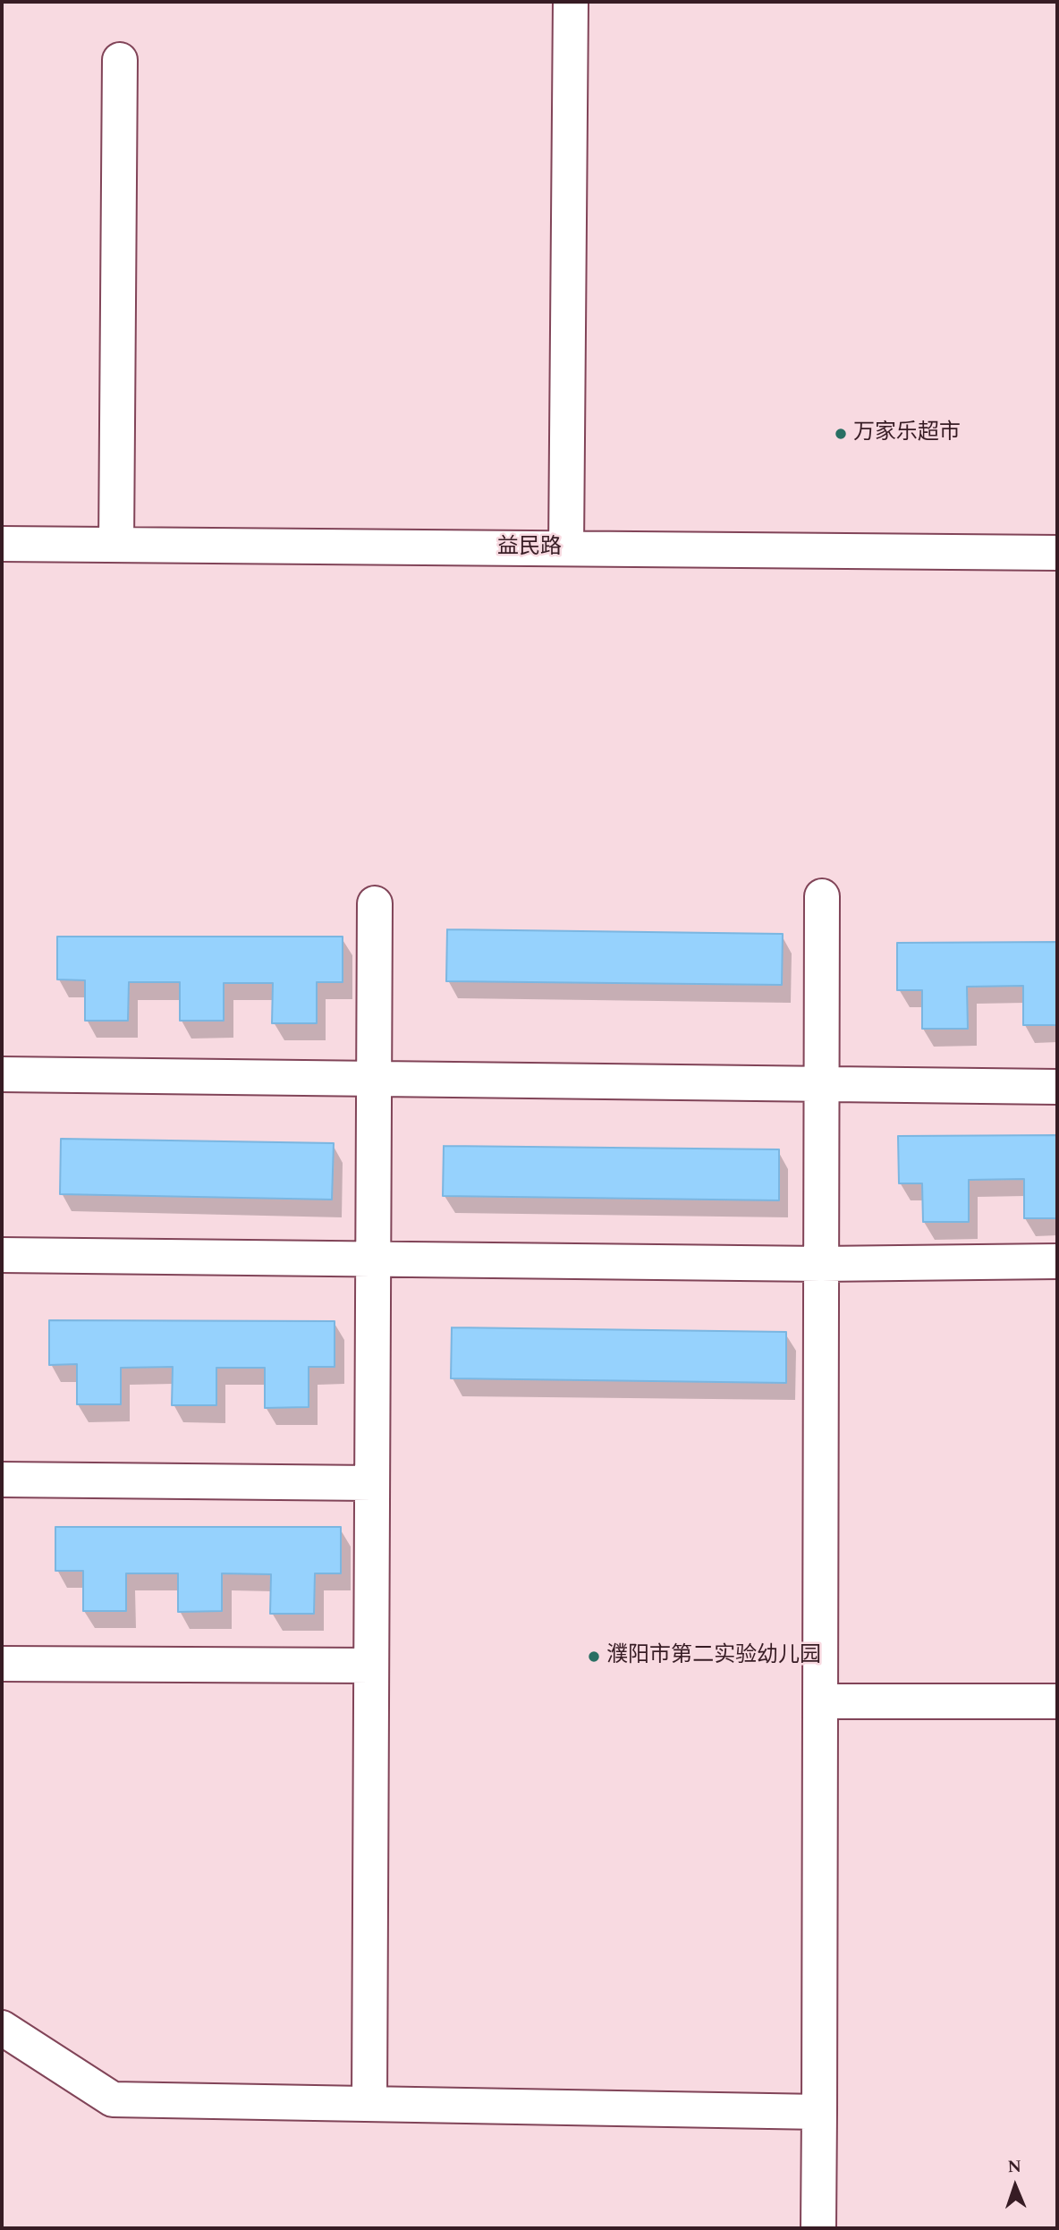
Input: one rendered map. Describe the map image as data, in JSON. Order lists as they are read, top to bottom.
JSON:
{
  "streets": {
    "street": ["益民路"]
  },
  "places": ["万家乐超市", "濮阳市第二实验幼儿园"],
  "north": "top"
}
